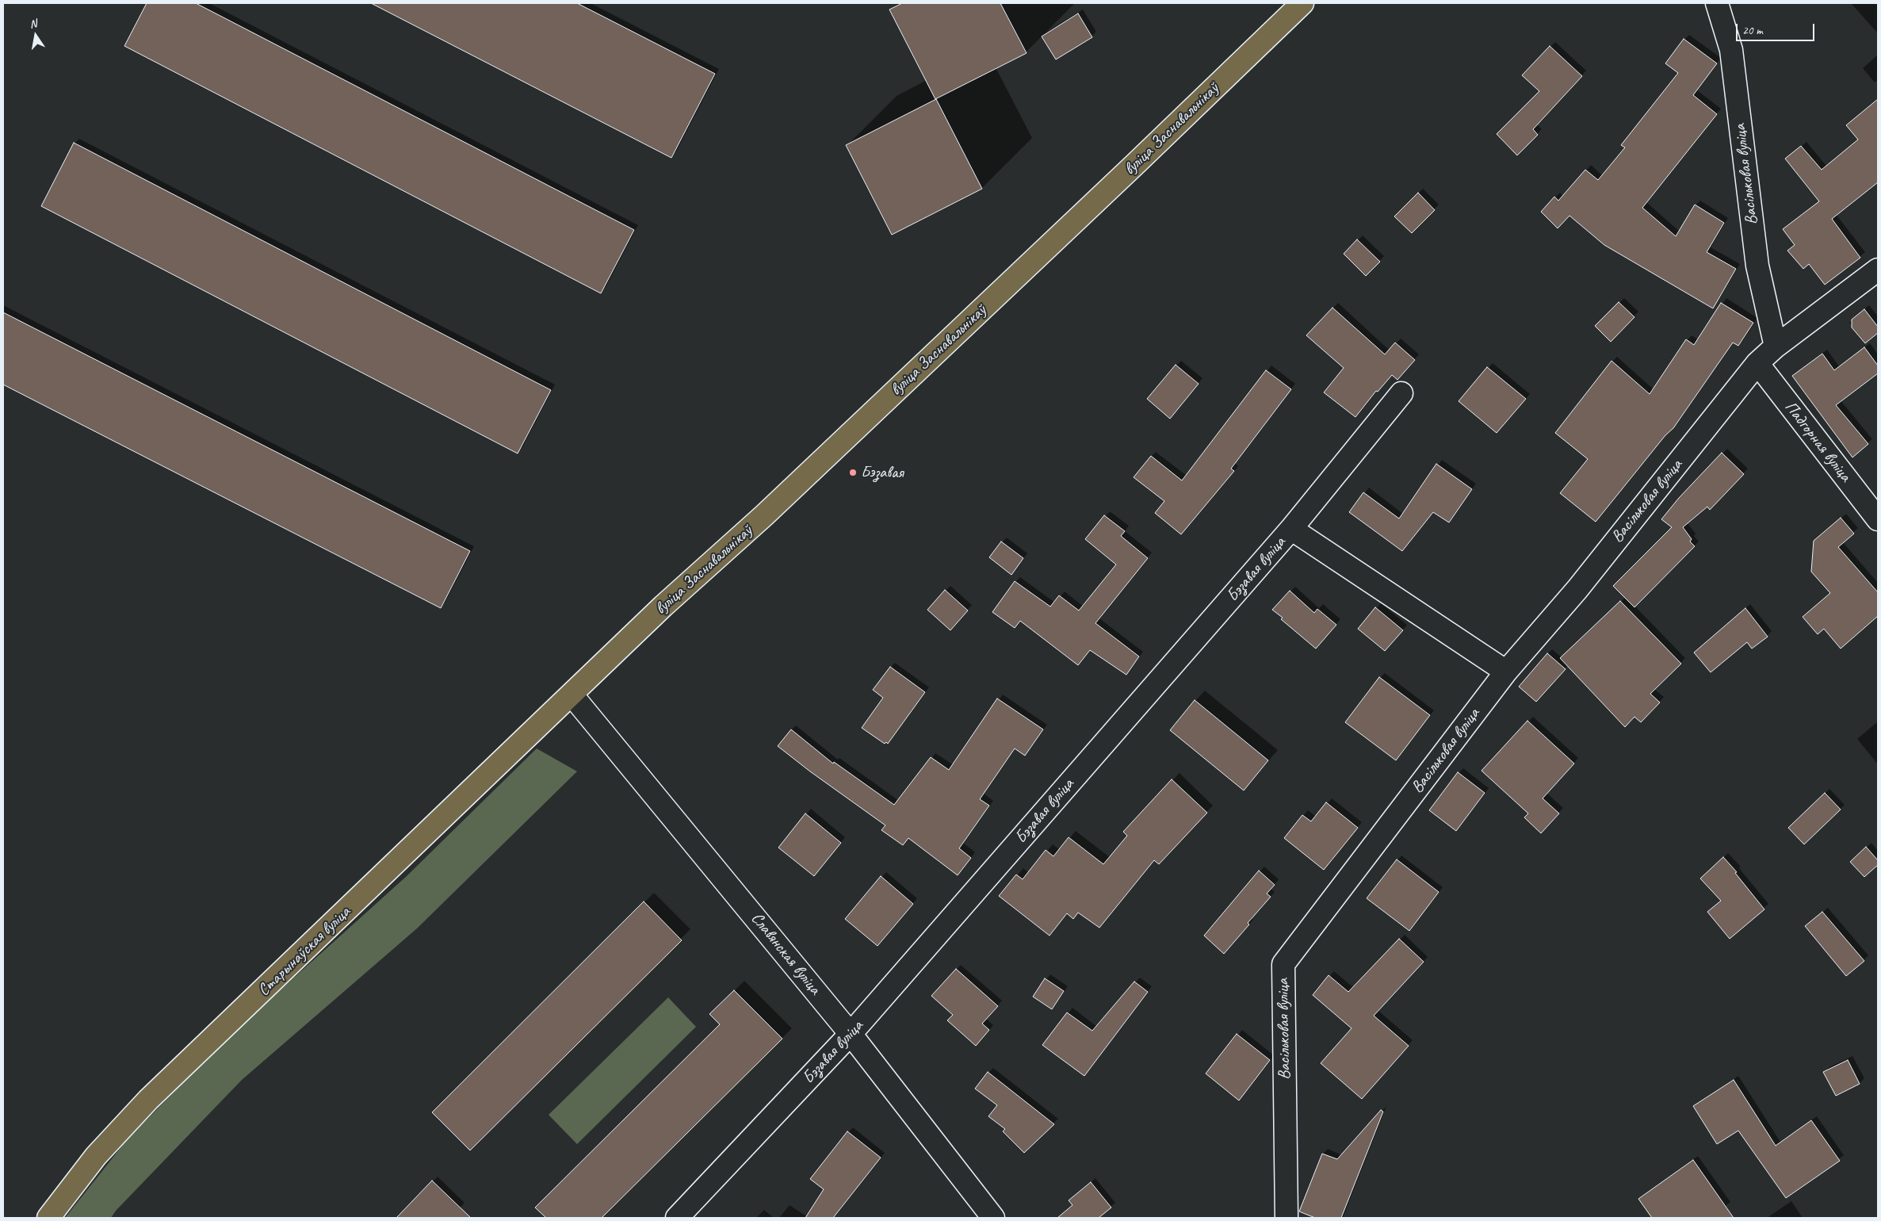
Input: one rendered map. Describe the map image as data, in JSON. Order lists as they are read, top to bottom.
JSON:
{
  "streets": {
    "main road": ["вуліца Заснавальнікаў", "Старынаўская вуліца"],
    "street": [
      "Васільковая вуліца",
      "Падгорная вуліца",
      "Бэзавая вуліца",
      "Славянская вуліца"
    ]
  },
  "crossings": [
    ["вуліца Заснавальнікаў", "Старынаўская вуліца"],
    ["вуліца Заснавальнікаў", "Славянская вуліца"],
    ["Васільковая вуліца", "Падгорная вуліца"],
    ["Бэзавая вуліца", "Славянская вуліца"],
    ["Старынаўская вуліца", "Славянская вуліца"]
  ],
  "places": ["Бэзавая"],
  "scale_bar": "20 m",
  "north": "top"
}
